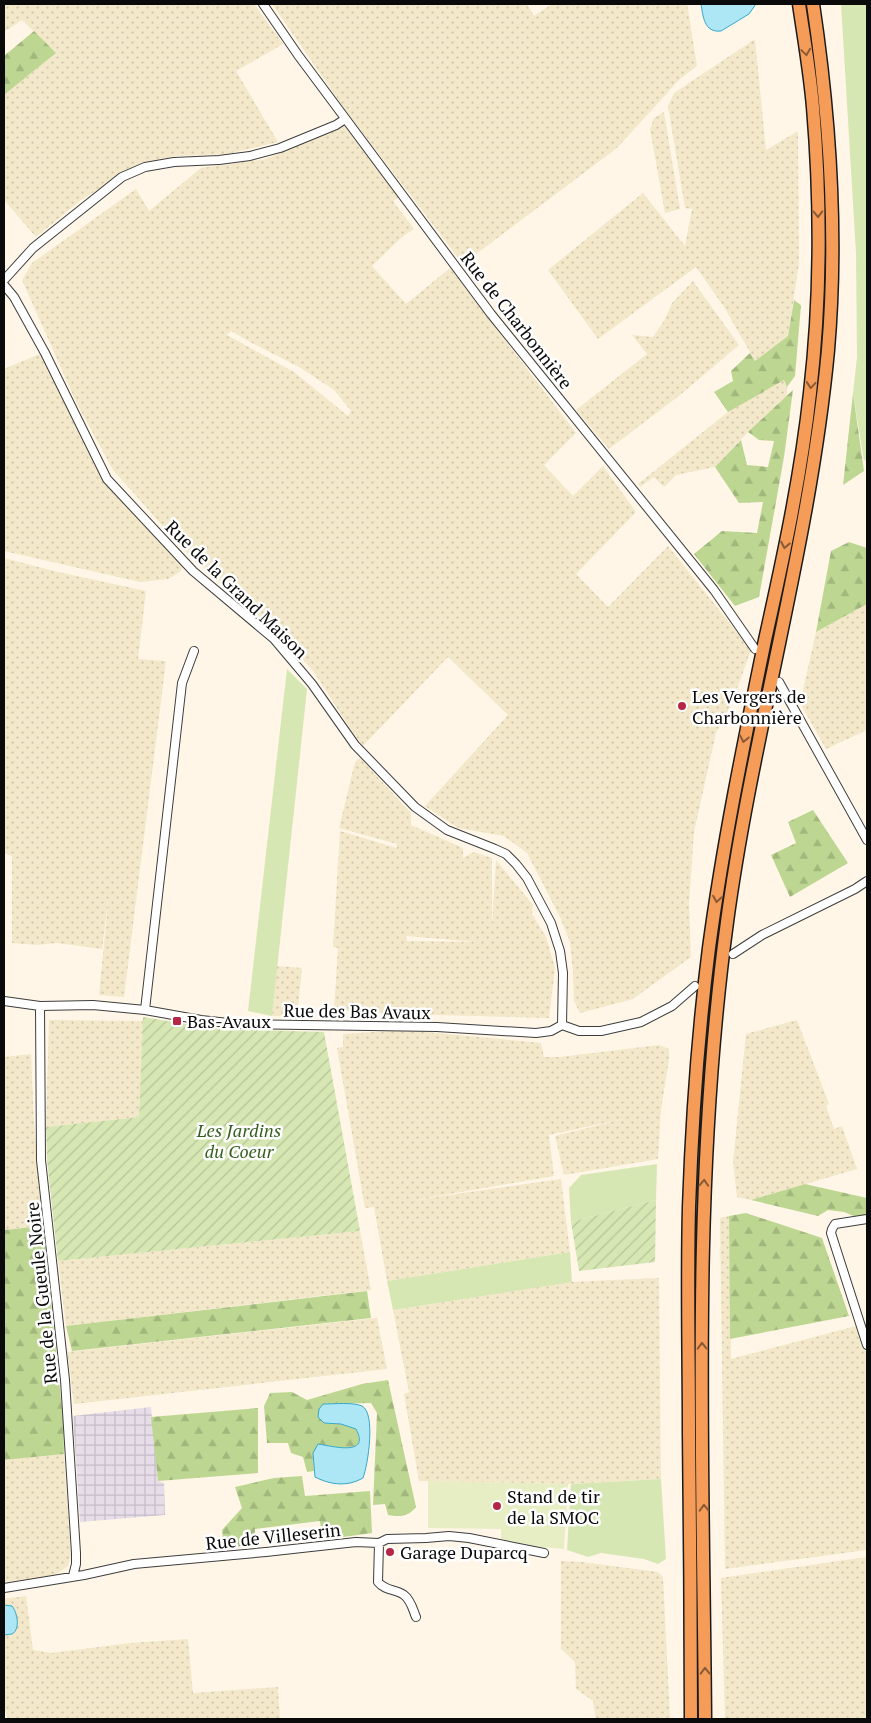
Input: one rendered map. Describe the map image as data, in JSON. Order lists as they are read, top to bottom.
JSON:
{
  "streets": {
    "street": [
      "Rue de Charbonnière",
      "Rue de la Grand Maison",
      "Rue des Bas Avaux",
      "Rue de la Gueule Noire",
      "Rue de Villeserin"
    ]
  },
  "crossings": [
    ["Rue de la Grand Maison", "Rue des Bas Avaux"],
    ["Rue des Bas Avaux", "Rue de la Gueule Noire"],
    ["Rue de la Gueule Noire", "Rue de Villeserin"]
  ],
  "parks": ["Les Jardins du Coeur"],
  "places": {
    "other": ["Les Vergers de Charbonnière", "Stand de tir de la SMOC", "Garage Duparcq"],
    "transit": ["Bas-Avaux"]
  }
}
